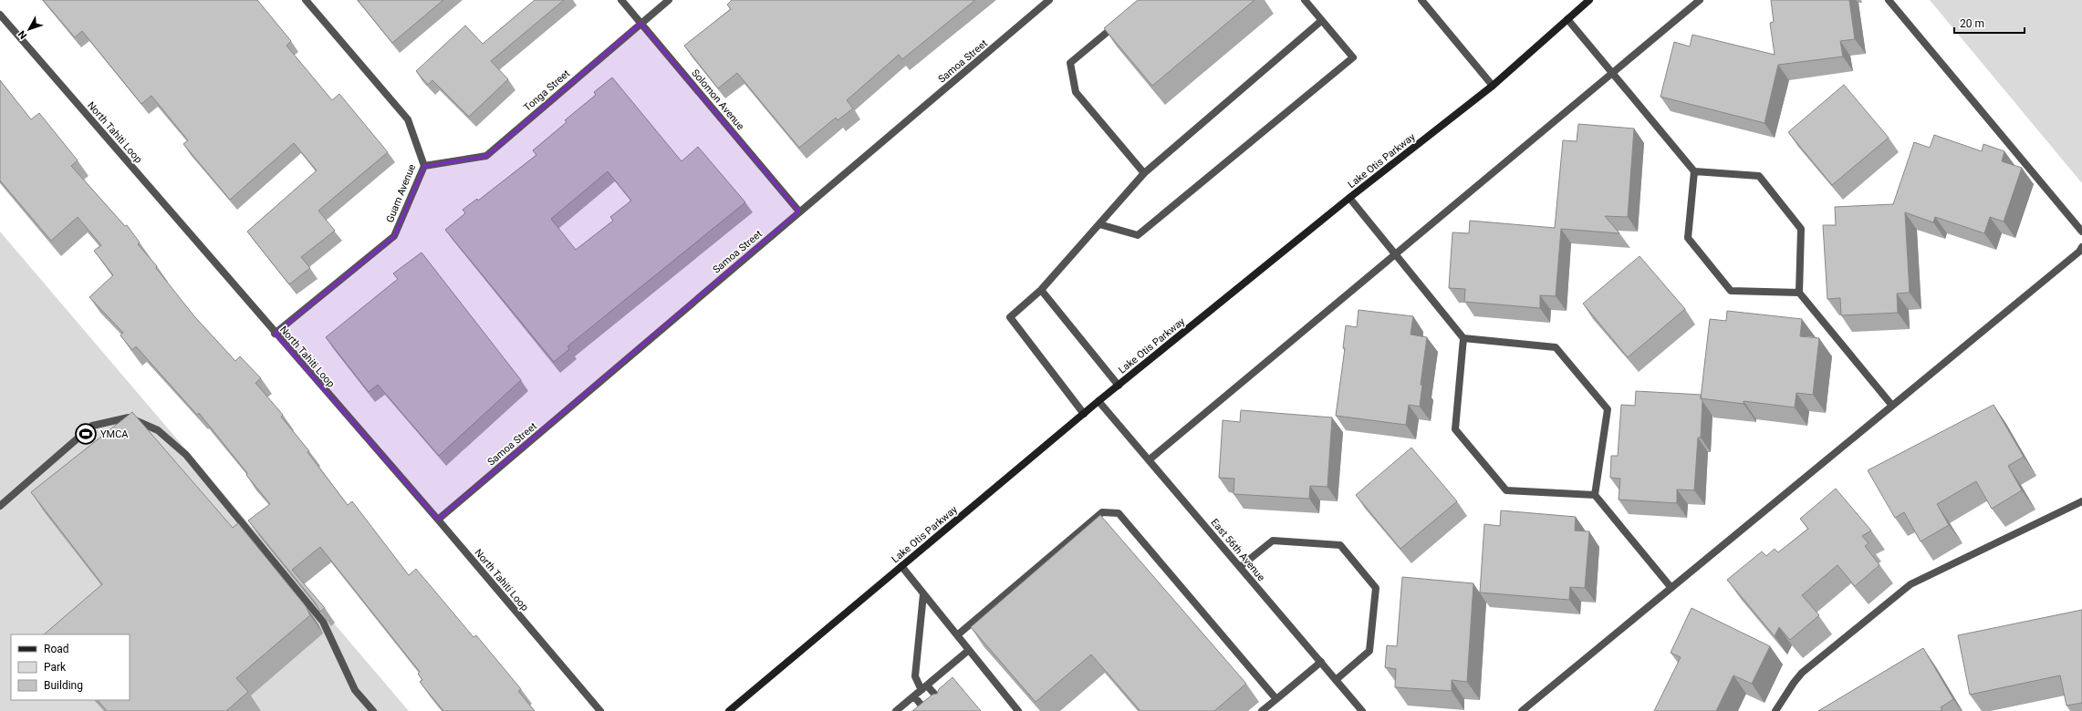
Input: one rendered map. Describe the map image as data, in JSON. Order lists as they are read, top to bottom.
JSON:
{
  "streets": {
    "main road": ["Lake Otis Parkway"],
    "street": [
      "Samoa Street",
      "Tonga Street",
      "Solomon Avenue",
      "North Tahiti Loop",
      "Guam Avenue",
      "East 56th Avenue"
    ]
  },
  "crossings": [
    ["Samoa Street", "Solomon Avenue"],
    ["Samoa Street", "North Tahiti Loop"],
    ["Tonga Street", "Solomon Avenue"],
    ["Tonga Street", "Guam Avenue"],
    ["North Tahiti Loop", "Guam Avenue"],
    ["Lake Otis Parkway", "East 56th Avenue"]
  ],
  "places": {
    "sports": ["YMCA"]
  },
  "legend": ["Road", "Park", "Building"],
  "scale_bar": "20 m",
  "north": "bottom left"
}
